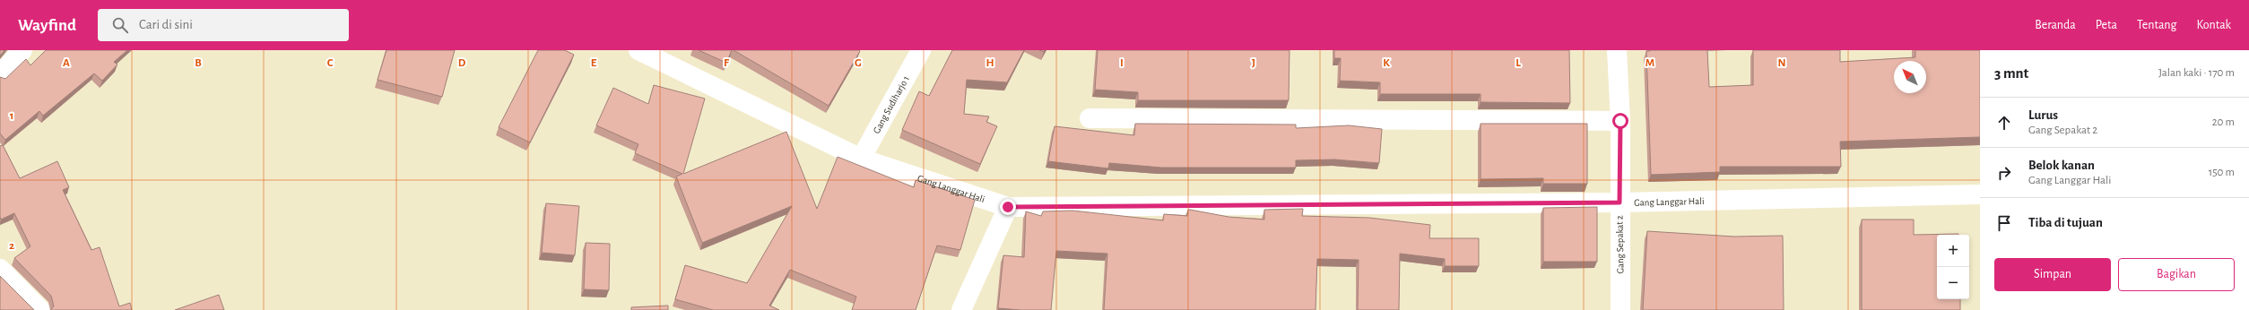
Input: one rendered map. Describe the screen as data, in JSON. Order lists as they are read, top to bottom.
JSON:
{
  "streets": {
    "street": ["Gang Sudiharjo 1", "Gang Langgar Hali", "Gang Sepakat 2"]
  },
  "crossings": [
    ["Gang Sudiharjo 1", "Gang Langgar Hali"],
    ["Gang Langgar Hali", "Gang Sepakat 2"]
  ],
  "north": "top left",
  "page": {
    "header": "Wayfind",
    "search": "Cari di sini",
    "nav": [
      "Beranda",
      "Peta",
      "Tentang",
      "Kontak"
    ],
    "heading": ["3 mnt", "Jalan kaki · 170 m"],
    "list": [
      ["Lurus", "Gang Sepakat 2", "20 m"],
      ["Belok kanan", "Gang Langgar Hali", "150 m"],
      "Tiba di tujuan"
    ],
    "map_buttons": ["+", "−"],
    "buttons": ["Simpan", "Bagikan"]
  },
  "grid": {
    "columns": [
      "A",
      "B",
      "C",
      "D",
      "E",
      "F",
      "G",
      "H",
      "I",
      "J",
      "K",
      "L",
      "M",
      "N"
    ],
    "rows": ["1", "2"]
  }
}
